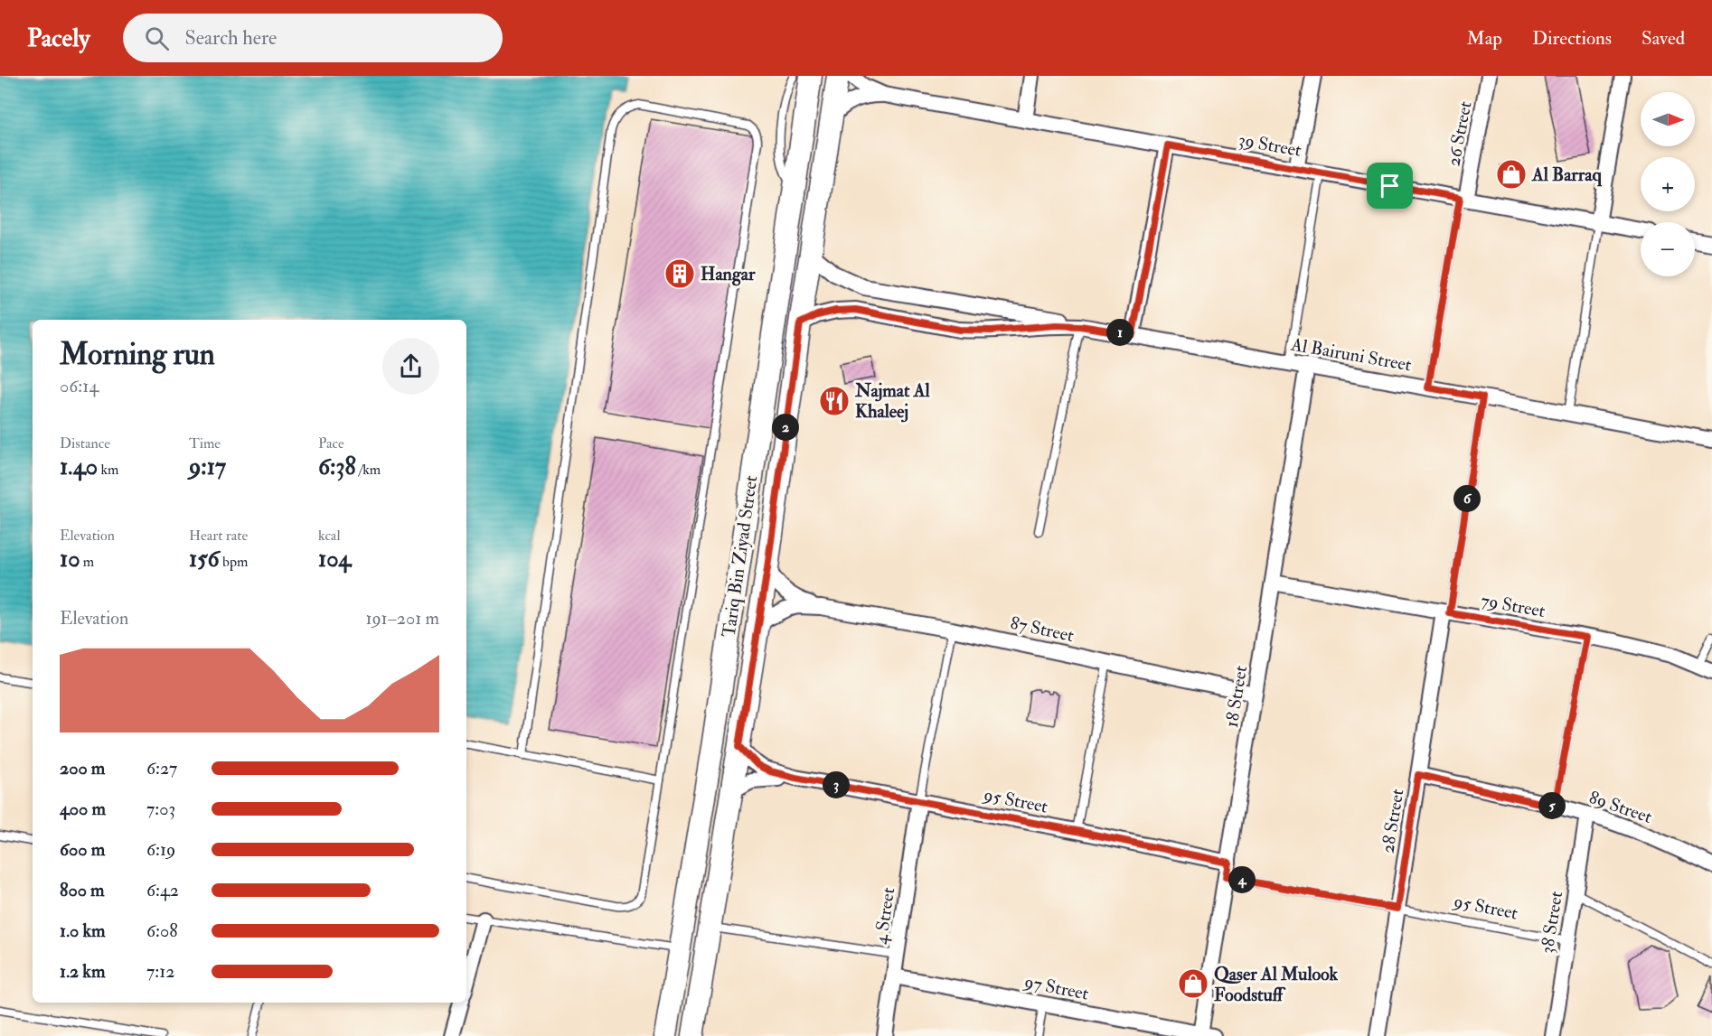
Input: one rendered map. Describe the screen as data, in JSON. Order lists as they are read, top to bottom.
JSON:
{
  "streets": {
    "main road": ["Tariq Bin Ziyad Street"],
    "street": [
      "26 Street",
      "39 Street",
      "Al Bairuni Street",
      "79 Street",
      "87 Street",
      "18 Street",
      "95 Street",
      "89 Street",
      "28 Street",
      "4 Street",
      "38 Street",
      "97 Street"
    ]
  },
  "crossings": [
    ["26 Street", "39 Street"],
    ["39 Street", "Tariq Bin Ziyad Street"],
    ["Al Bairuni Street", "Tariq Bin Ziyad Street"],
    ["Al Bairuni Street", "18 Street"],
    ["Tariq Bin Ziyad Street", "87 Street"],
    ["Tariq Bin Ziyad Street", "95 Street"],
    ["79 Street", "18 Street"],
    ["79 Street", "28 Street"],
    ["87 Street", "18 Street"],
    ["18 Street", "95 Street"],
    ["18 Street", "97 Street"],
    ["95 Street", "28 Street"],
    ["95 Street", "4 Street"],
    ["95 Street", "38 Street"],
    ["89 Street", "28 Street"],
    ["89 Street", "38 Street"],
    ["4 Street", "97 Street"]
  ],
  "places": {
    "shop": ["Al Barraq", "Qaser Al Mulook Foodstuff"],
    "building": ["Hangar"],
    "restaurant": ["Najmat Al Khaleej"]
  },
  "north": "right",
  "page": {
    "header": "Pacely",
    "search": "Search here",
    "nav": ["Map", "Directions", "Saved"],
    "map_buttons": ["+", "−"],
    "pins": [
      "1",
      "2",
      "6",
      "3",
      "5",
      "4"
    ],
    "heading": ["Morning run", "06:14"],
    "stats": [
      ["Distance", "1.40 km"],
      ["Time", "9:17"],
      ["Pace", "6:38 /km"],
      ["Elevation", "10 m"],
      ["Heart rate", "156 bpm"],
      ["kcal", "104"]
    ],
    "chart": ["Elevation", "191–201 m"],
    "list": [
      {
        "name": "200 m",
        "note": "6:27"
      },
      {
        "name": "400 m",
        "note": "7:03"
      },
      {
        "name": "600 m",
        "note": "6:19"
      },
      {
        "name": "800 m",
        "note": "6:42"
      },
      {
        "name": "1.0 km",
        "note": "6:08"
      },
      {
        "name": "1.2 km",
        "note": "7:12"
      }
    ]
  }
}
